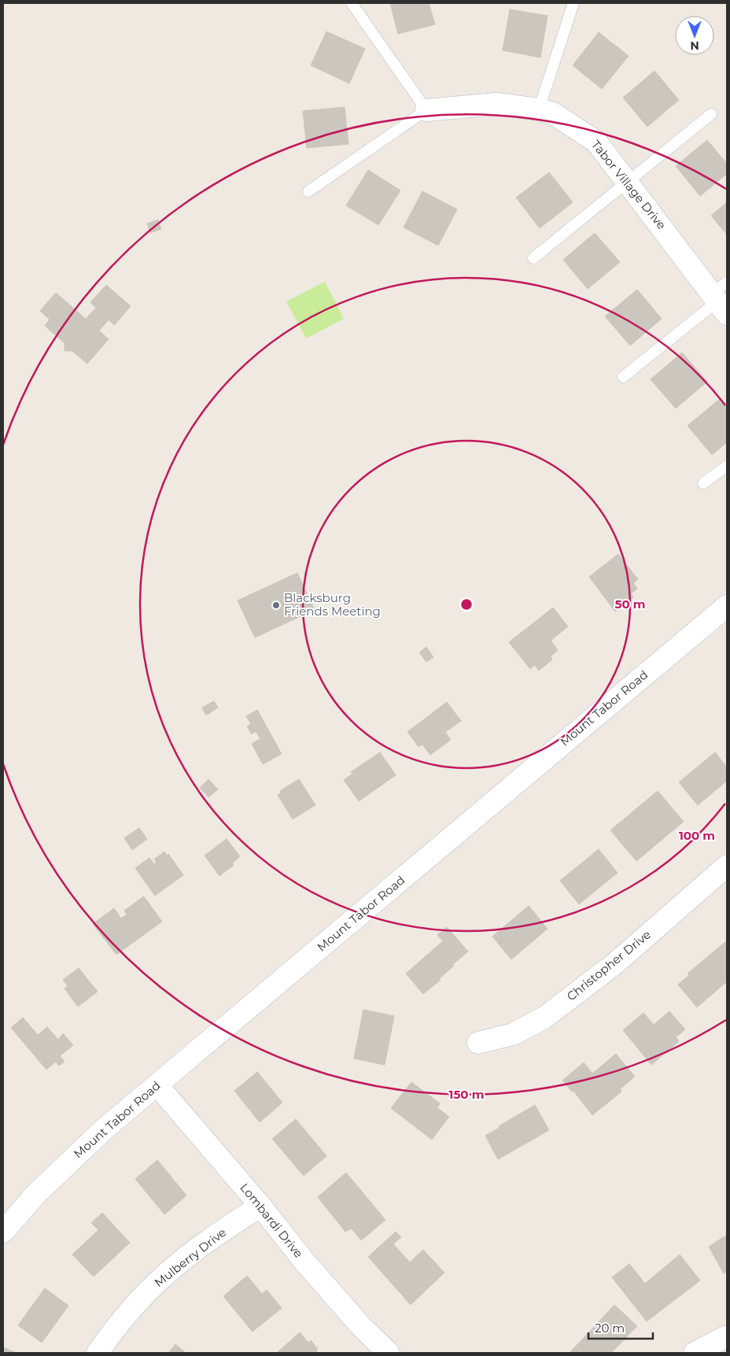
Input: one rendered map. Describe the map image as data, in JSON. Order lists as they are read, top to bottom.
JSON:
{
  "streets": {
    "street": [
      "Tabor Village Drive",
      "Mount Tabor Road",
      "Christopher Drive",
      "Lombardi Drive",
      "Mulberry Drive"
    ]
  },
  "crossings": [
    ["Mount Tabor Road", "Lombardi Drive"],
    ["Lombardi Drive", "Mulberry Drive"]
  ],
  "places": ["Blacksburg Friends Meeting"],
  "scale_bar": "20 m",
  "north": "bottom",
  "rings": ["50 m", "100 m", "150 m"]
}
